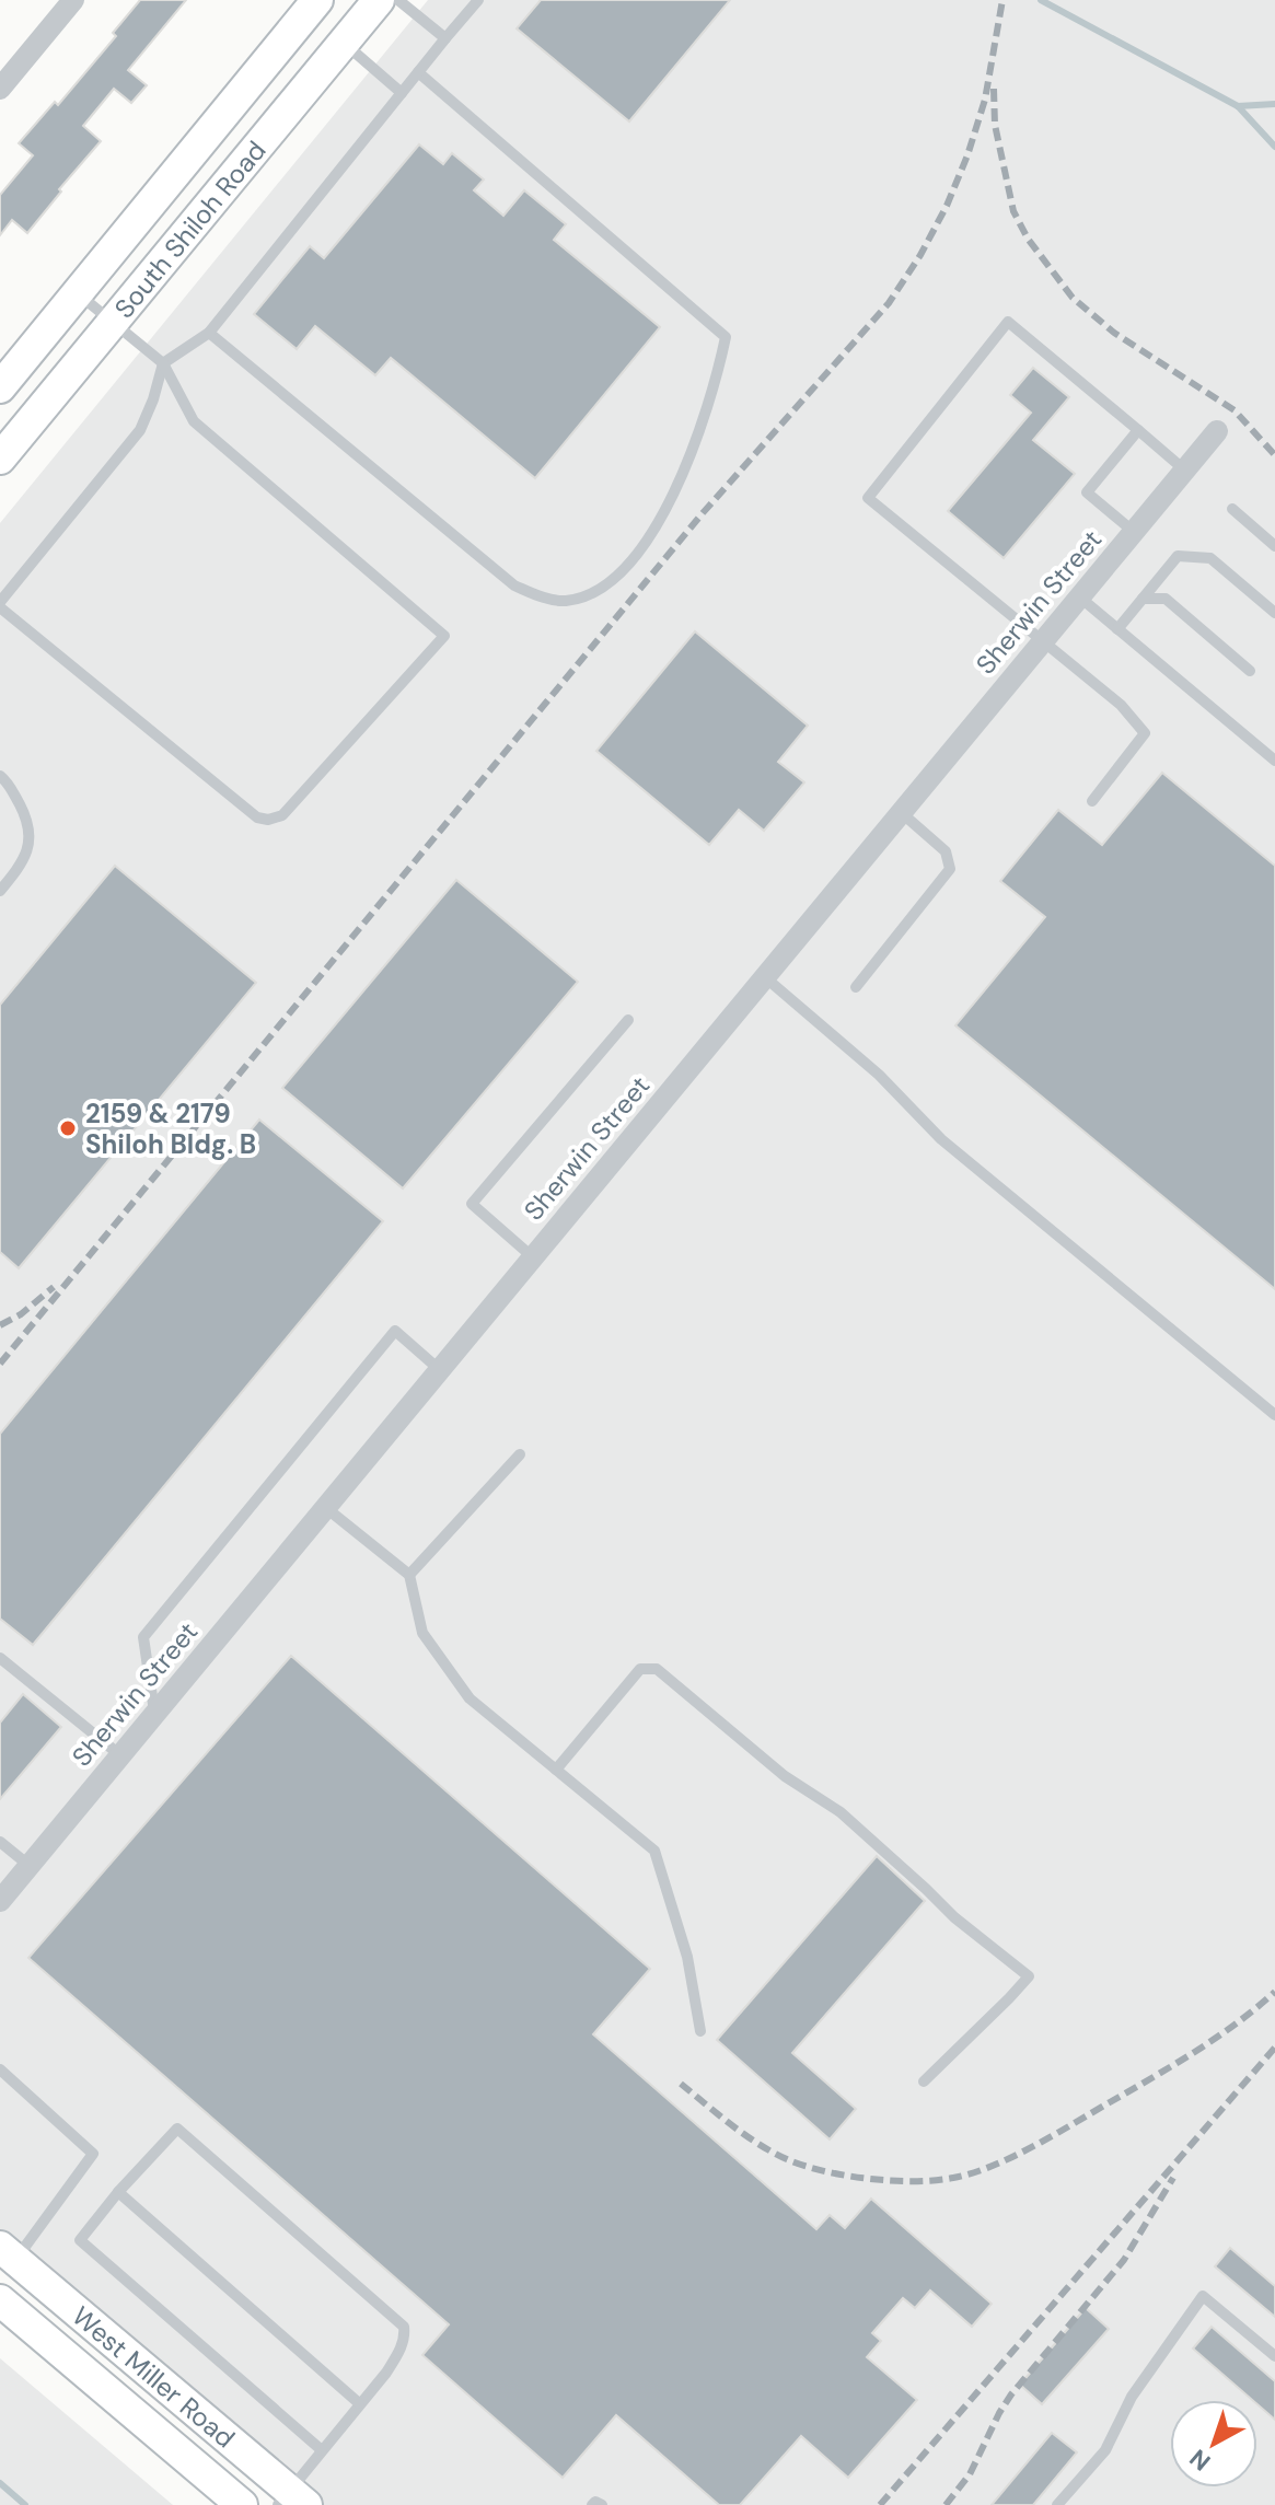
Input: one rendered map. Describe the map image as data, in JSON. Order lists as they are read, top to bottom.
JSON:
{
  "streets": {
    "main road": ["South Shiloh Road", "West Miller Road"],
    "street": ["Sherwin Street"]
  },
  "places": ["2159 & 2179 Shiloh Bldg. B"],
  "north": "bottom left"
}
